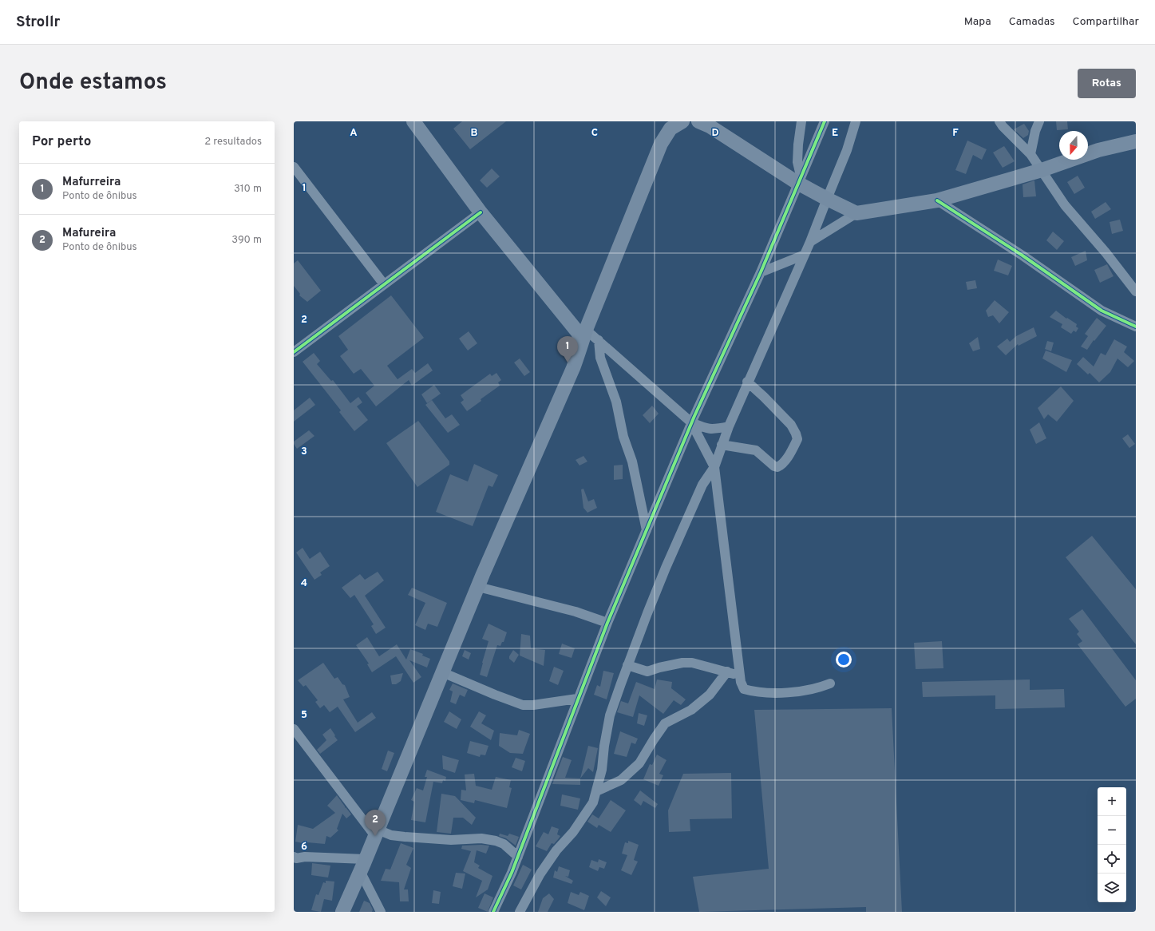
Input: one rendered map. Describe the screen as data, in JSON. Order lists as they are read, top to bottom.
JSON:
{
  "north": "bottom",
  "page": {
    "header": "Strollr",
    "nav": ["Mapa", "Camadas", "Compartilhar"],
    "title": "Onde estamos",
    "buttons": "Rotas",
    "heading": ["Por perto", "2 resultados"],
    "list": [
      {
        "mark": "1",
        "name": "Mafurreira",
        "note": "Ponto de ônibus",
        "value": "310 m"
      },
      {
        "mark": "2",
        "name": "Mafureira",
        "note": "Ponto de ônibus",
        "value": "390 m"
      }
    ],
    "pins": ["1", "2"],
    "map_buttons": ["+", "−"]
  },
  "grid": {
    "columns": [
      "A",
      "B",
      "C",
      "D",
      "E",
      "F"
    ],
    "rows": [
      "1",
      "2",
      "3",
      "4",
      "5",
      "6"
    ]
  }
}
